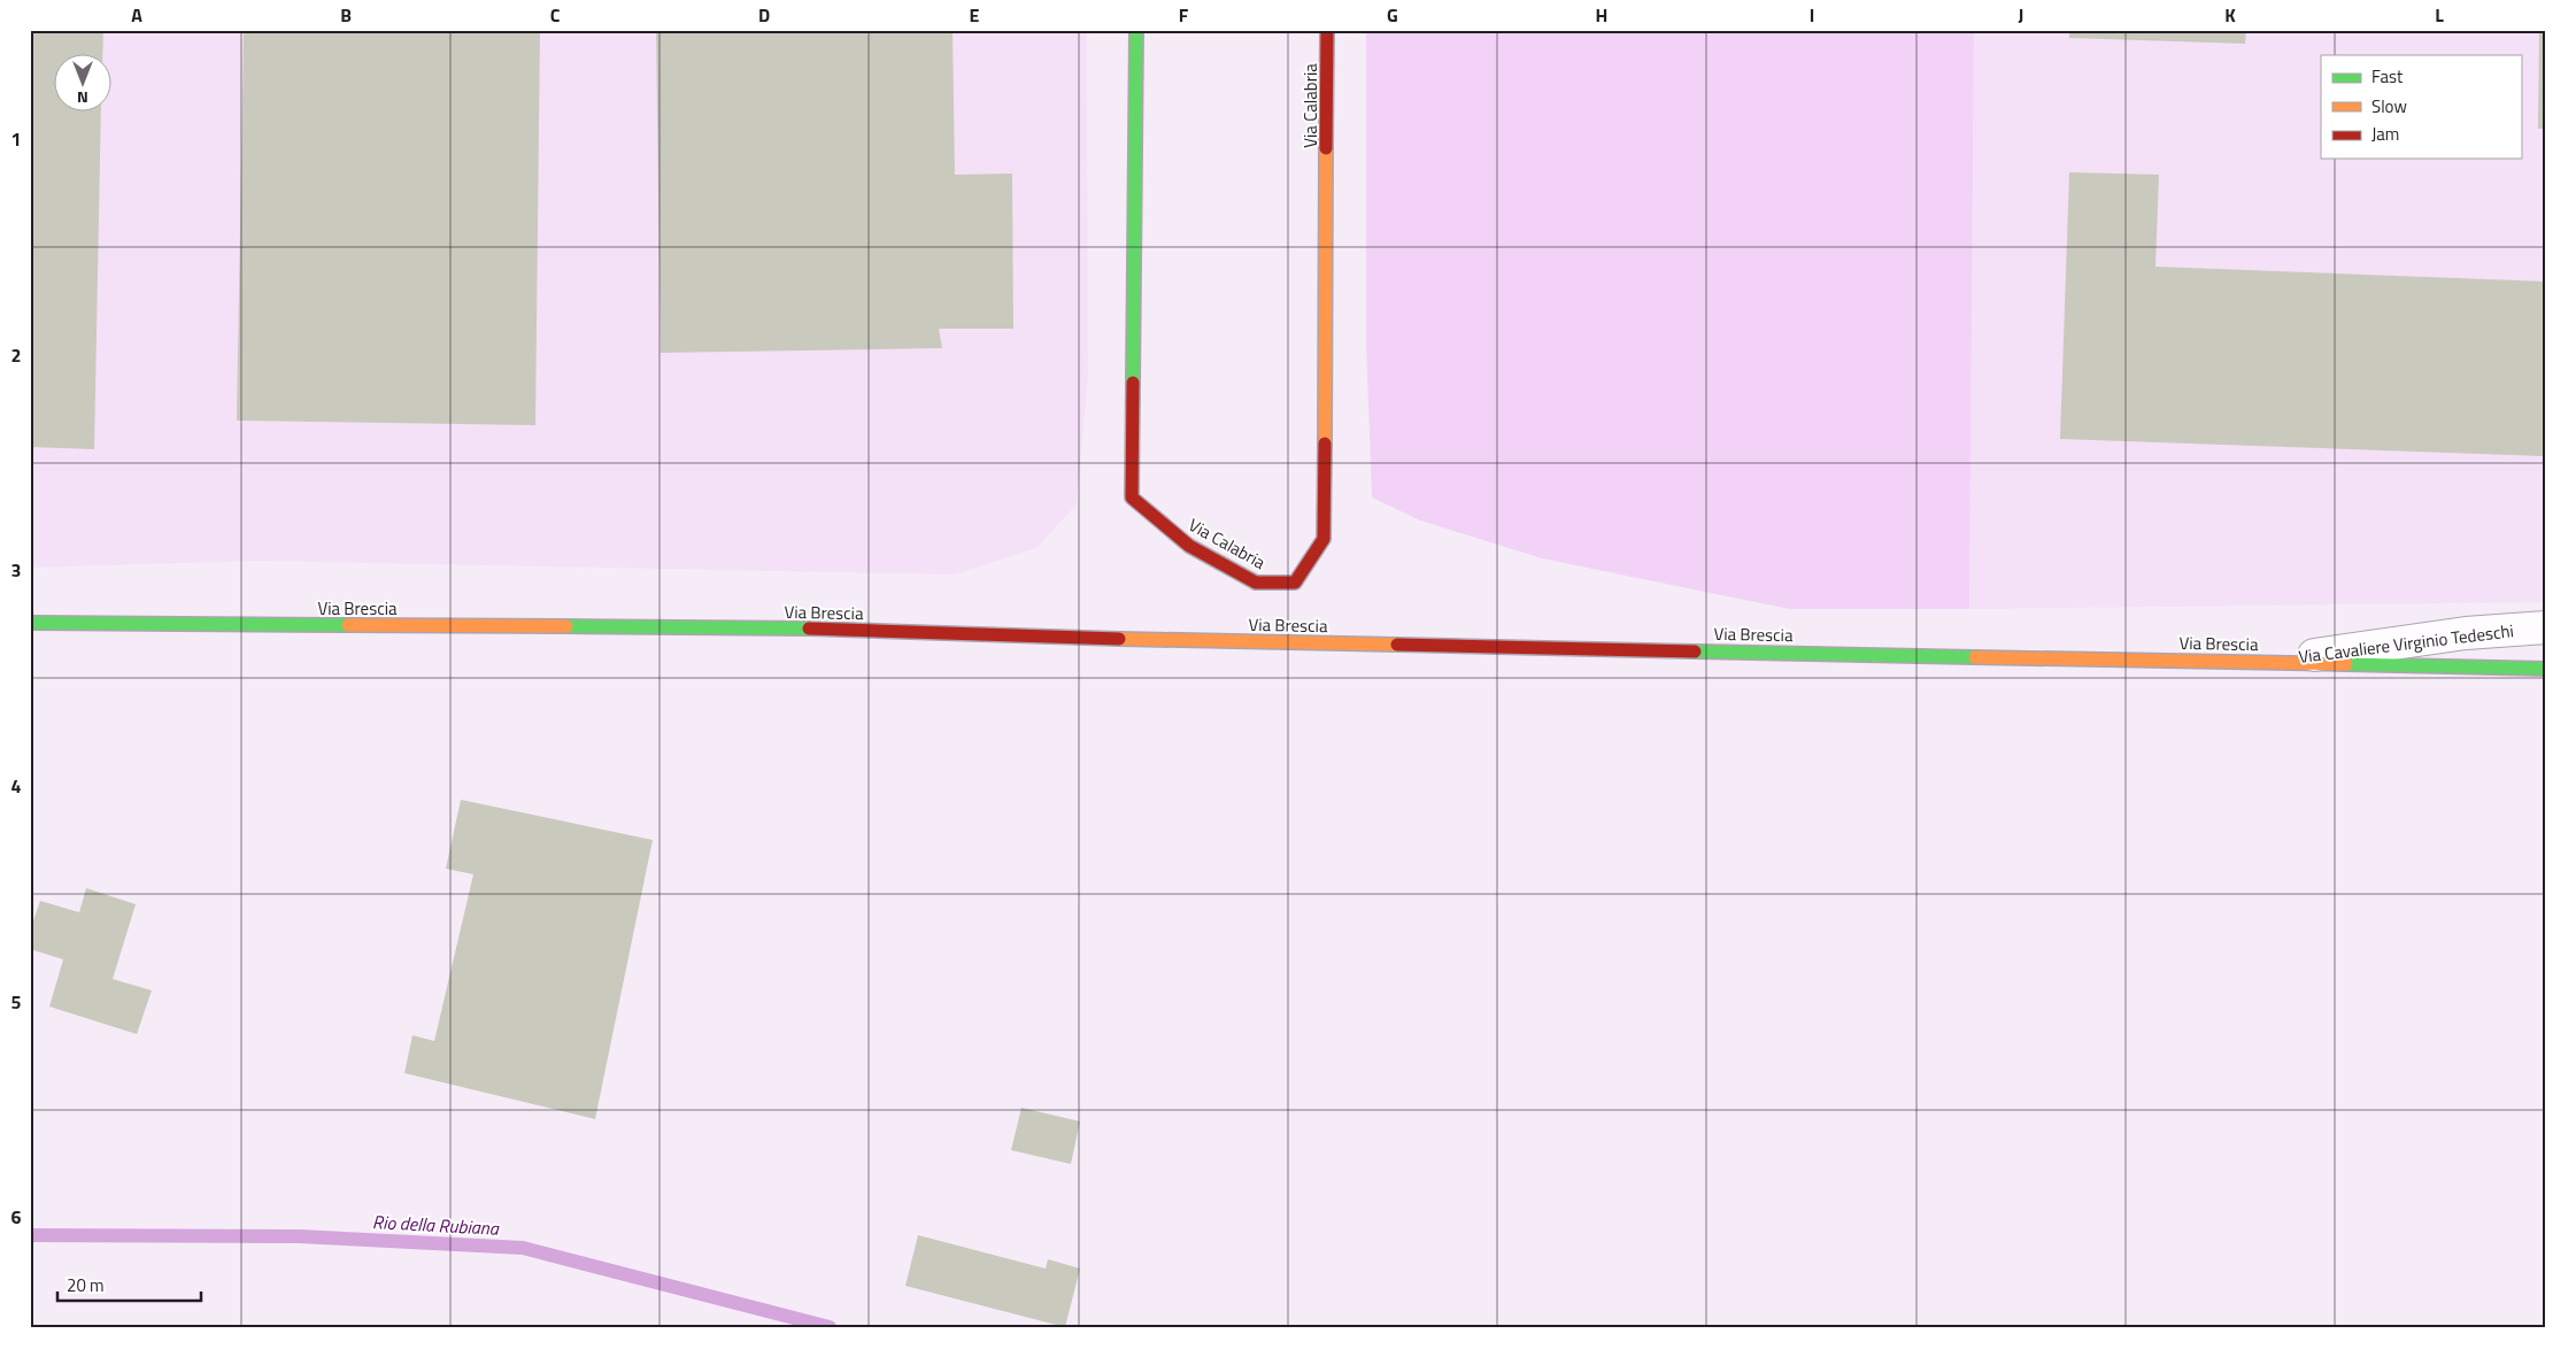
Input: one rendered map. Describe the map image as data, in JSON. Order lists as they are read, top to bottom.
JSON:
{
  "streets": {
    "main road": ["Via Calabria", "Via Brescia"],
    "street": ["Via Cavaliere Virginio Tedeschi"]
  },
  "crossings": [
    ["Via Brescia", "Via Cavaliere Virginio Tedeschi"]
  ],
  "water": ["Rio della Rubiana"],
  "legend": ["Fast", "Slow", "Jam"],
  "scale_bar": "20 m",
  "north": "bottom",
  "grid": {
    "columns": [
      "A",
      "B",
      "C",
      "D",
      "E",
      "F",
      "G",
      "H",
      "I",
      "J",
      "K",
      "L"
    ],
    "rows": [
      "1",
      "2",
      "3",
      "4",
      "5",
      "6"
    ]
  }
}
